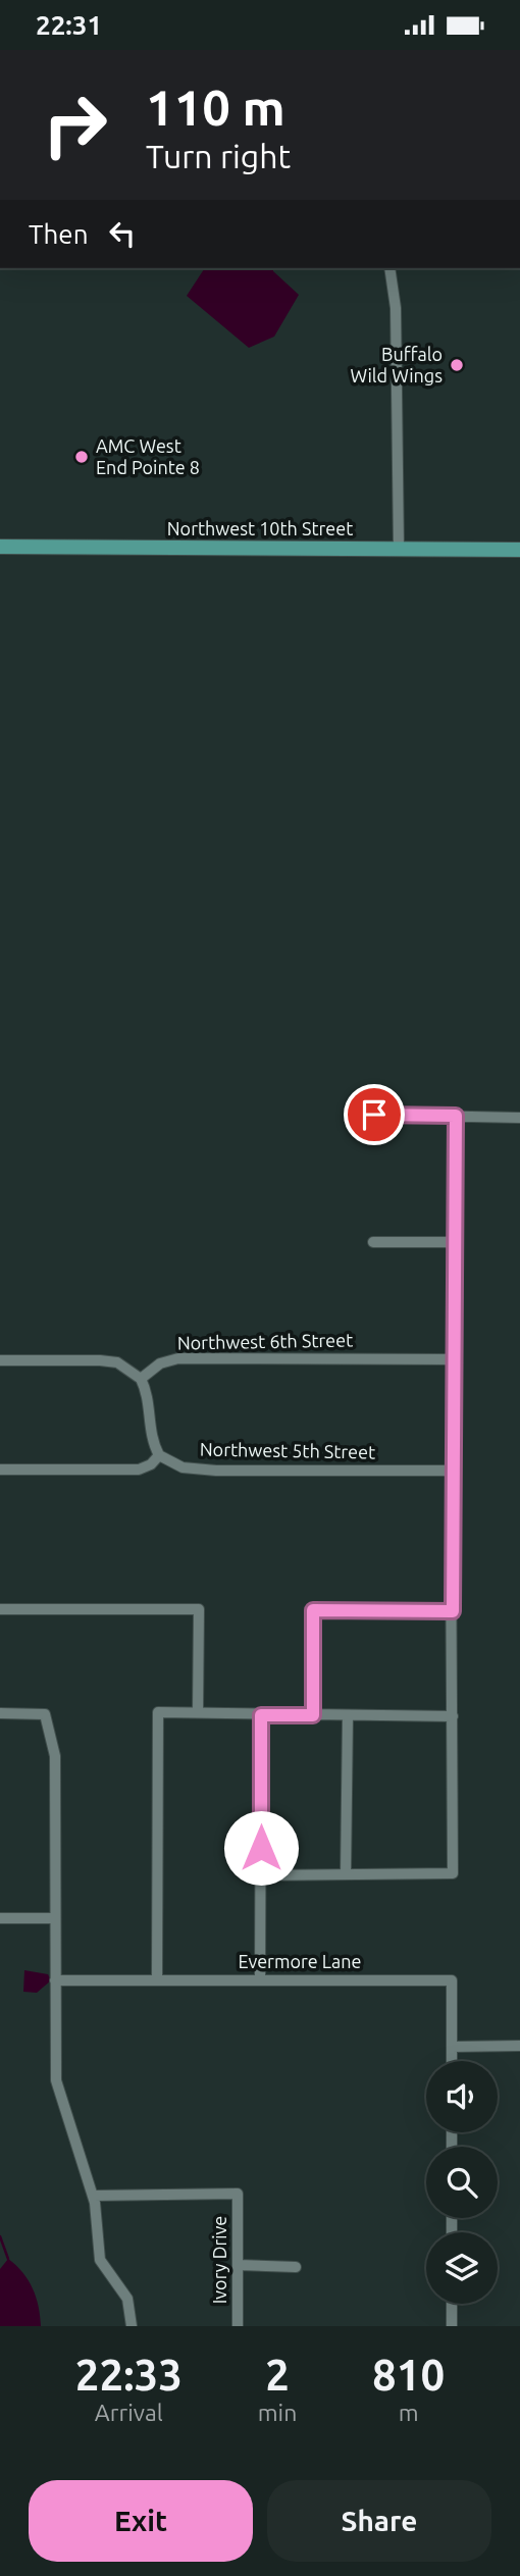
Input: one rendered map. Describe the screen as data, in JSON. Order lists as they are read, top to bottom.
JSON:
{
  "streets": {
    "main road": ["Northwest 10th Street"],
    "street": [
      "Northwest 6th Street",
      "Northwest 5th Street",
      "Evermore Lane",
      "Ivory Drive"
    ]
  },
  "places": ["Buffalo Wild Wings", "AMC West End Pointe 8"],
  "page": {
    "status": "22:31",
    "turn": ["110 m", "Turn right"],
    "then": "Then",
    "eta": [
      "22:33",
      "Arrival",
      "2",
      "min",
      "810",
      "m"
    ],
    "buttons": ["Exit", "Share"]
  }
}
